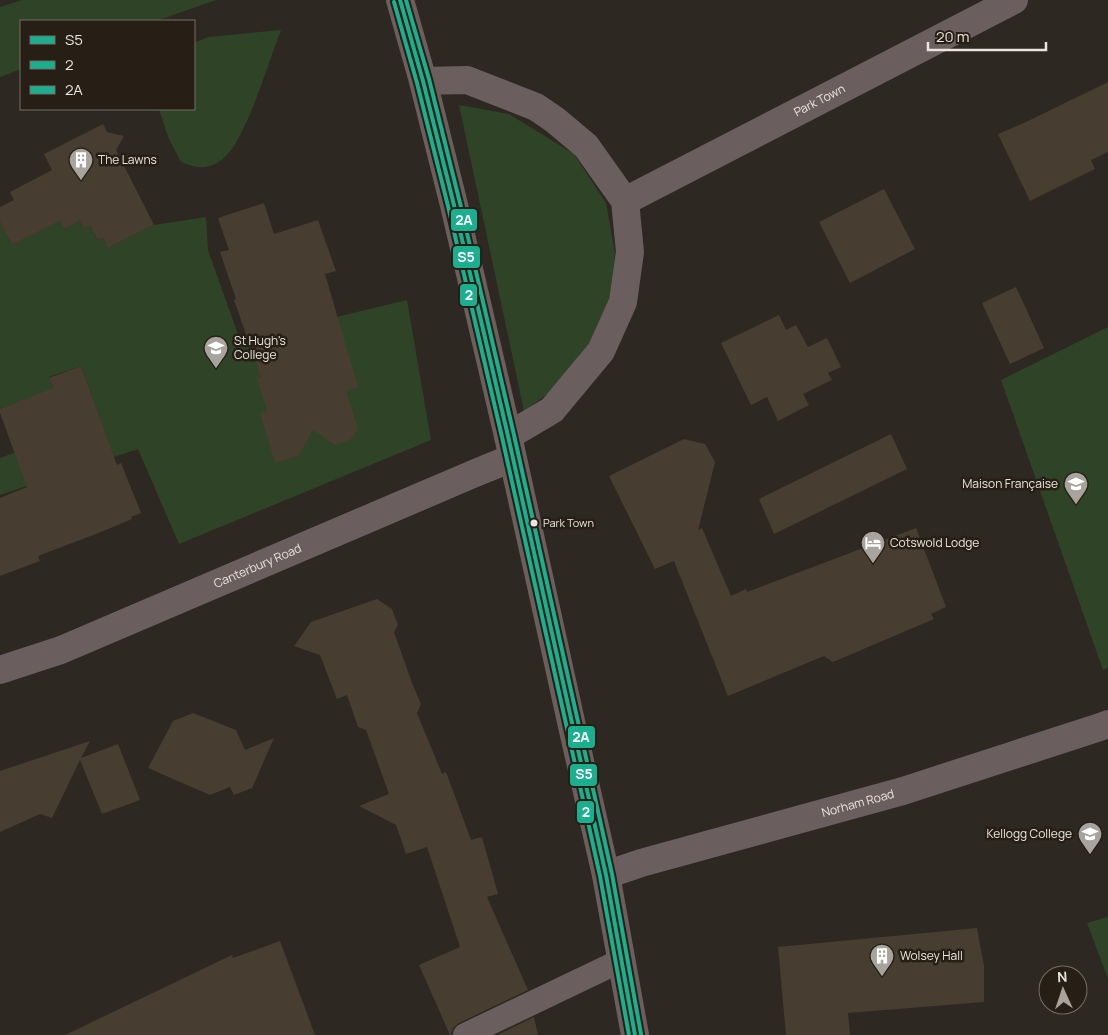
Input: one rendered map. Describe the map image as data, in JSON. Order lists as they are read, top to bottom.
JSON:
{
  "streets": {
    "street": ["Park Town", "Canterbury Road", "Norham Road"]
  },
  "places": {
    "building": ["The Lawns", "Wolsey Hall"],
    "school or university": ["St Hugh's College", "Maison Française", "Kellogg College"],
    "other": ["Park Town"],
    "hotel": ["Cotswold Lodge"]
  },
  "lines": ["transit line S5", "transit line 2A", "transit line 2"],
  "legend": ["S5", "2", "2A"],
  "scale_bar": "20 m",
  "north": "top"
}
